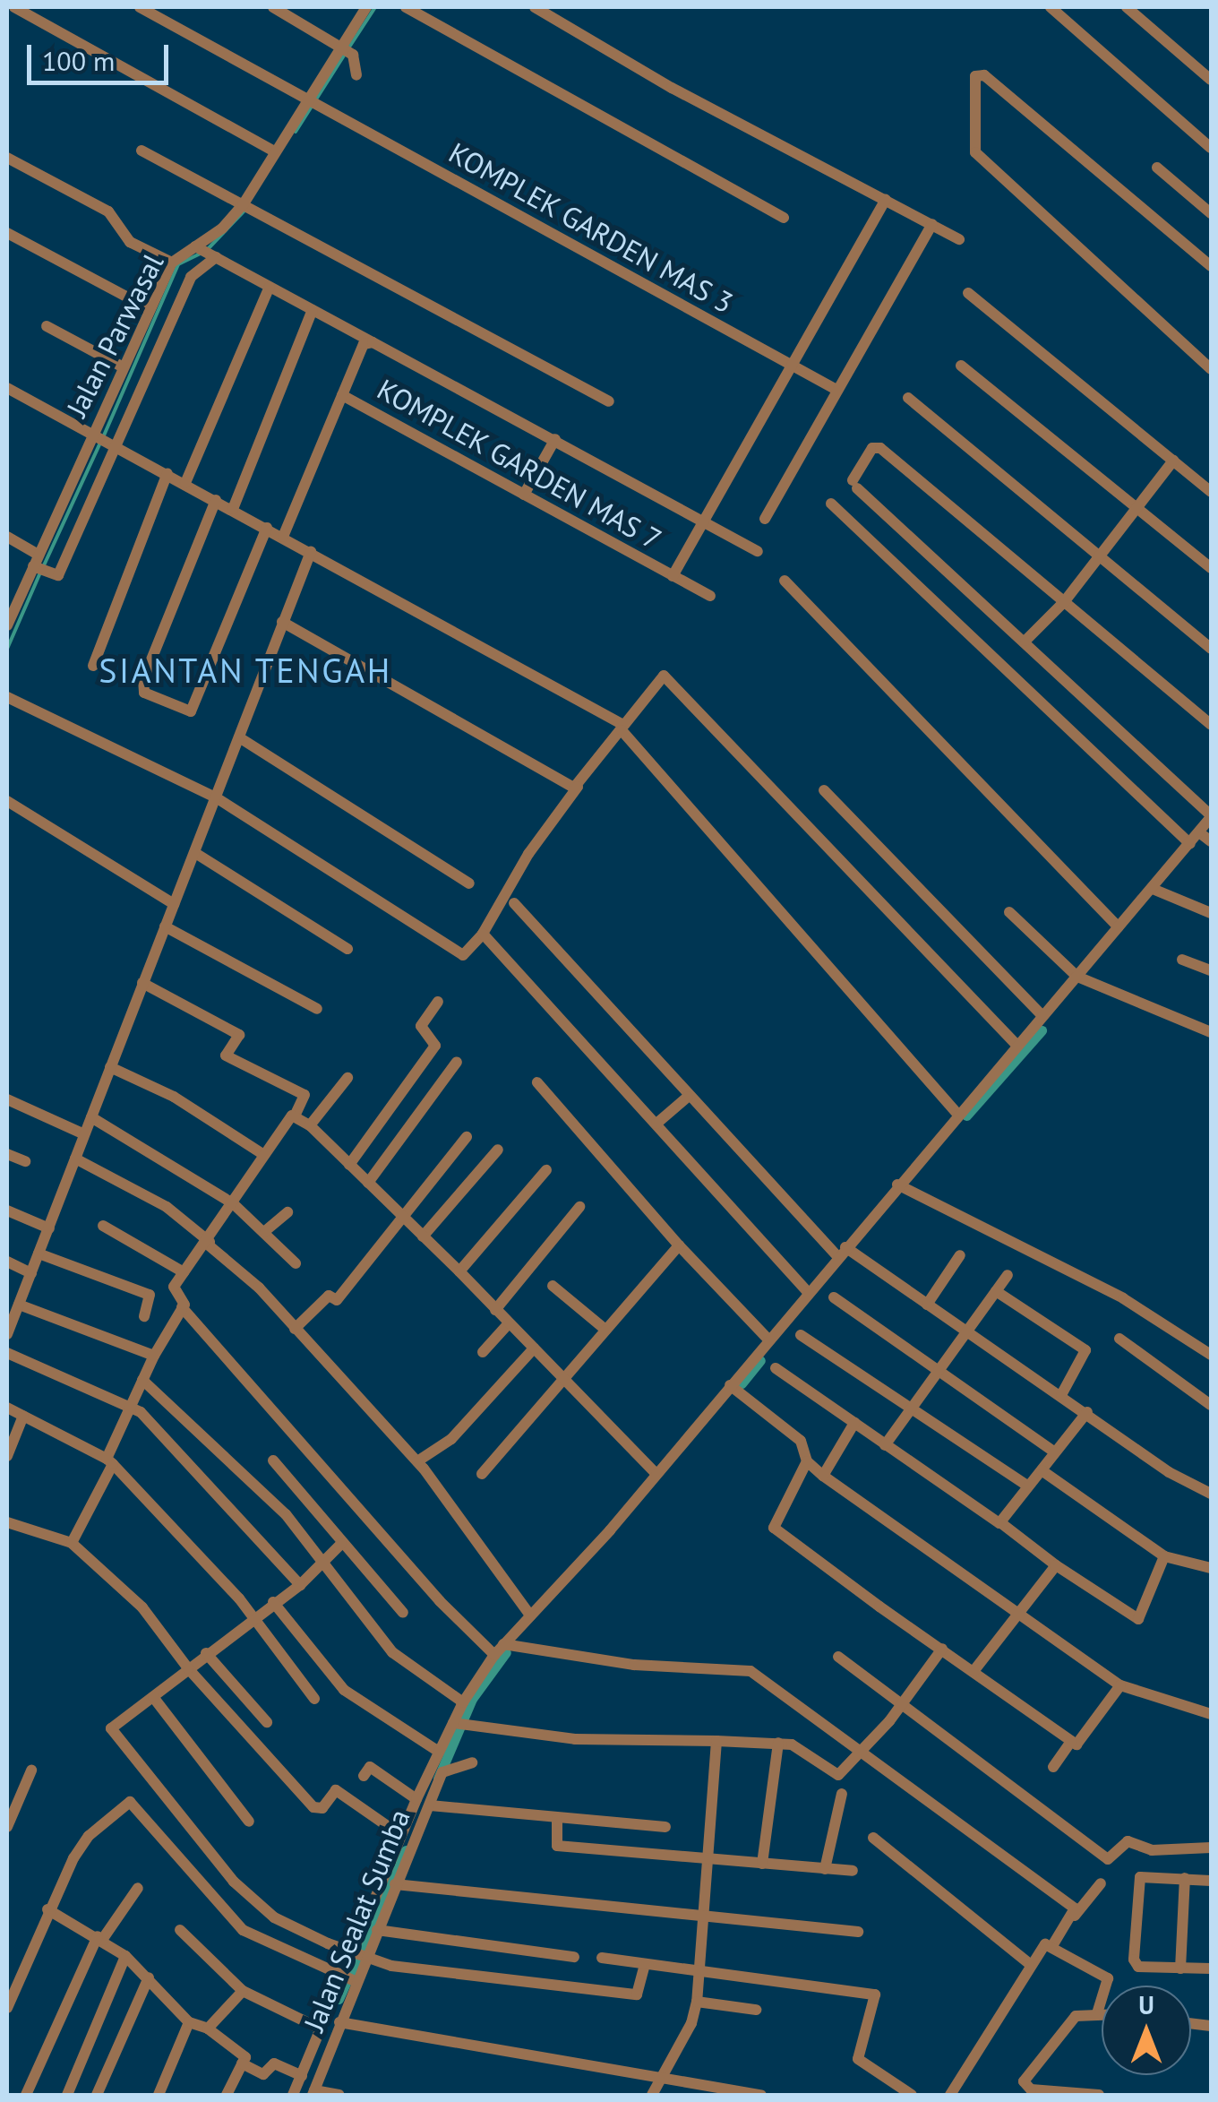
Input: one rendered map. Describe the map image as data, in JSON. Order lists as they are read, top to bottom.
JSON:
{
  "streets": {
    "street": [
      "KOMPLEK GARDEN MAS 3",
      "Jalan Parwasal",
      "KOMPLEK GARDEN MAS 7",
      "Jalan Sealat Sumba"
    ]
  },
  "crossings": [
    ["KOMPLEK GARDEN MAS 3", "Jalan Parwasal"]
  ],
  "districts": ["SIANTAN TENGAH"],
  "scale_bar": "100 m",
  "north": "top"
}
